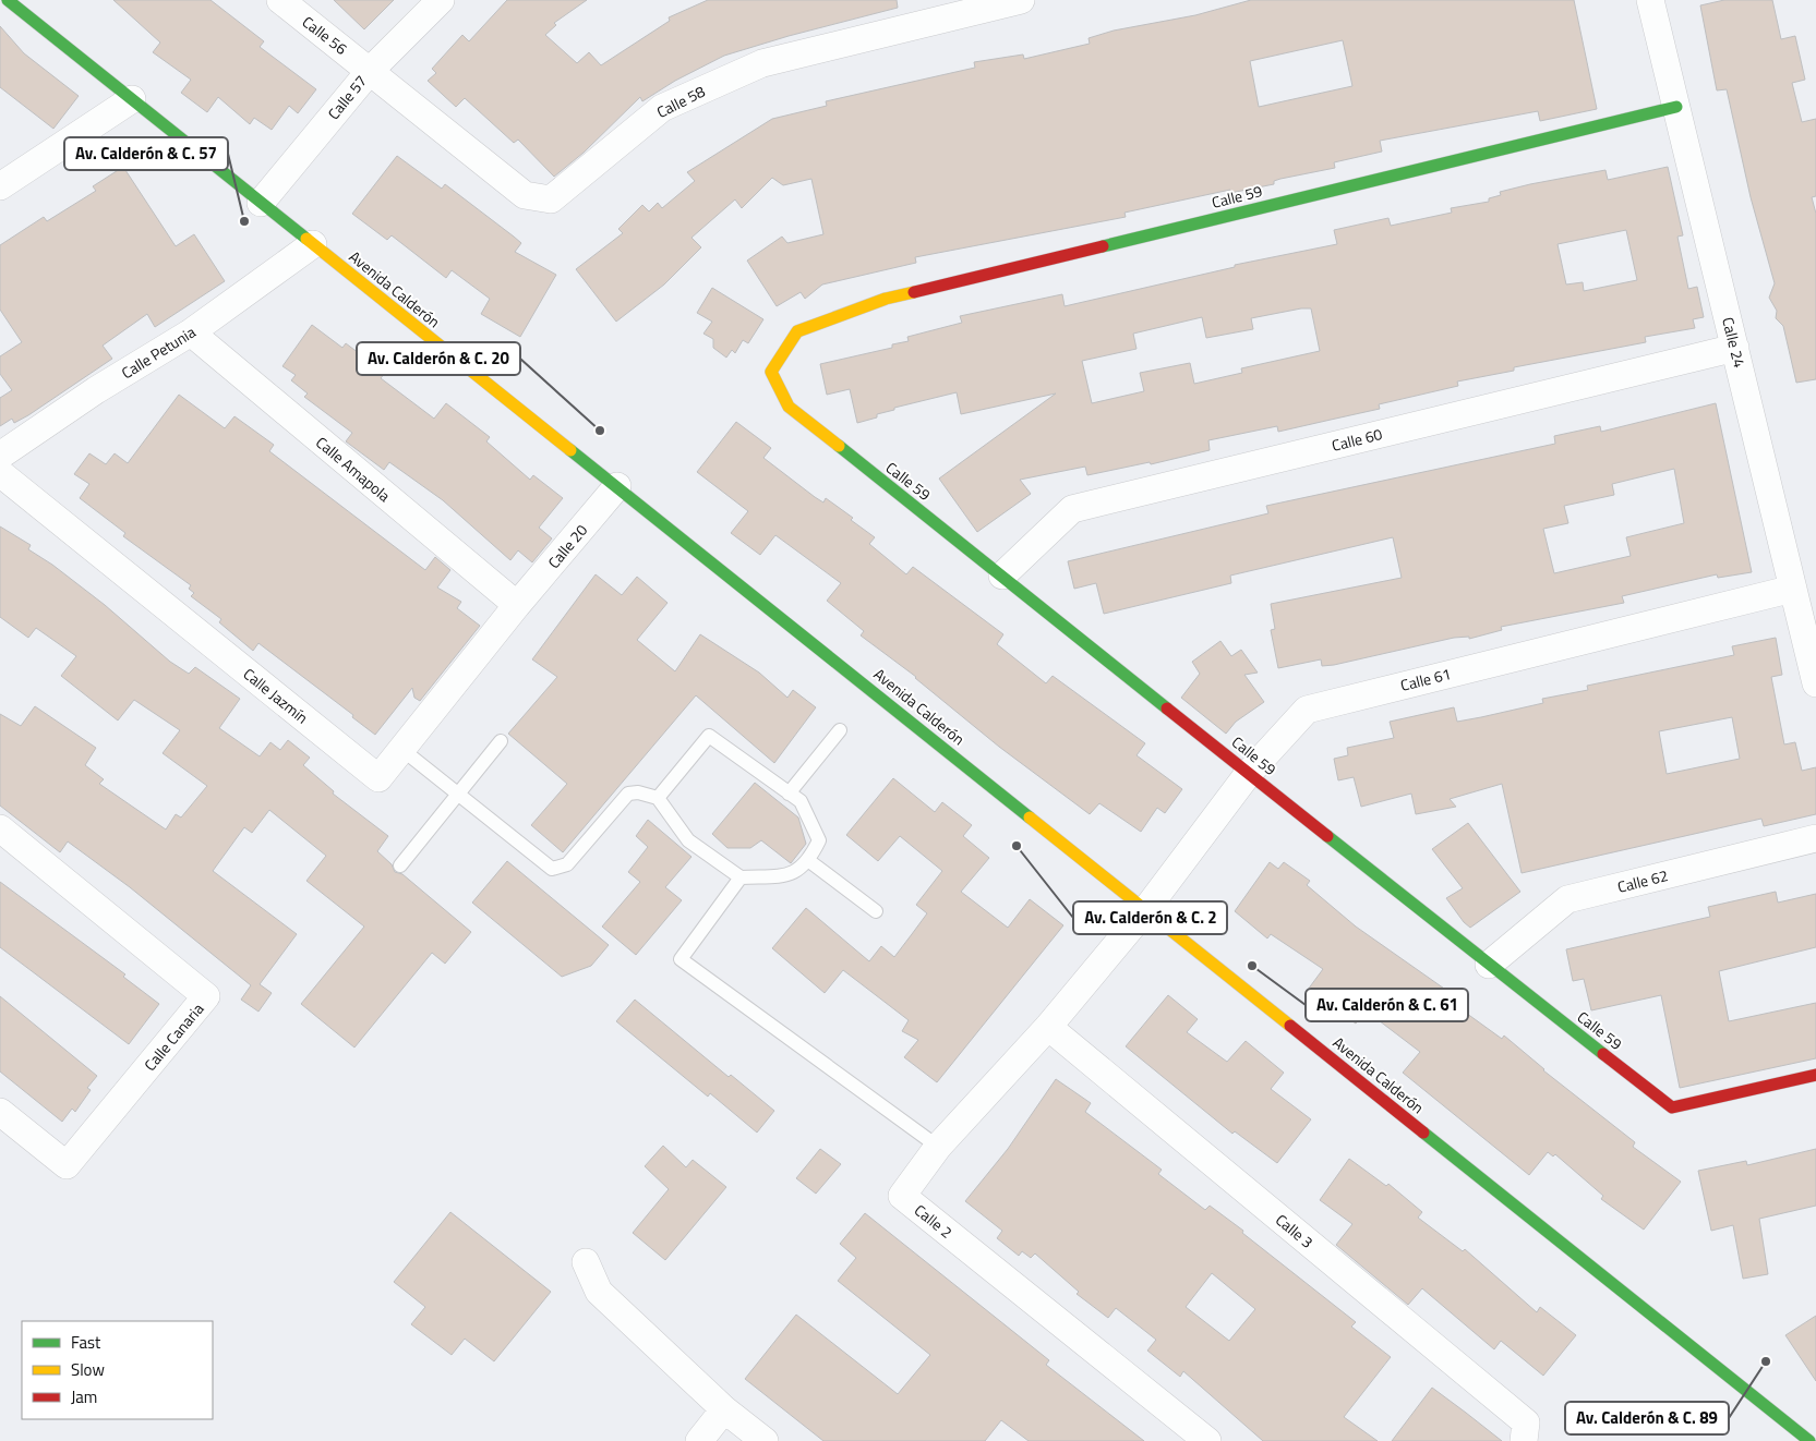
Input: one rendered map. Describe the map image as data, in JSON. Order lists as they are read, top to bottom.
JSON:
{
  "streets": {
    "street": [
      "Calle 56",
      "Calle 57",
      "Calle 58",
      "Calle 59",
      "Avenida Calderón",
      "Calle 24",
      "Calle Petunia",
      "Calle 60",
      "Calle Amapola",
      "Calle 20",
      "Calle 61",
      "Calle Jazmín",
      "Calle 62",
      "Calle Canaria",
      "Calle 2",
      "Calle 3"
    ]
  },
  "crossings": [
    ["Calle 56", "Calle 57"],
    ["Calle 56", "Calle 58"],
    ["Calle 57", "Calle 58"],
    ["Calle 57", "Avenida Calderón"],
    ["Calle 59", "Calle 24"],
    ["Calle 59", "Calle 60"],
    ["Calle 59", "Calle 61"],
    ["Calle 59", "Calle 62"],
    ["Avenida Calderón", "Calle Petunia"],
    ["Avenida Calderón", "Calle 20"],
    ["Avenida Calderón", "Calle 61"],
    ["Avenida Calderón", "Calle 2"],
    ["Calle 24", "Calle 60"],
    ["Calle 24", "Calle 61"],
    ["Calle Petunia", "Calle Amapola"],
    ["Calle Amapola", "Calle 20"],
    ["Calle Amapola", "Calle Jazmín"],
    ["Calle 20", "Calle Jazmín"],
    ["Calle 61", "Calle 2"],
    ["Calle 2", "Calle 3"]
  ],
  "places": [
    "Av. Calderón & C. 57",
    "Av. Calderón & C. 20",
    "Av. Calderón & C. 2",
    "Av. Calderón & C. 61",
    "Av. Calderón & C. 89"
  ],
  "legend": ["Fast", "Slow", "Jam"]
}
